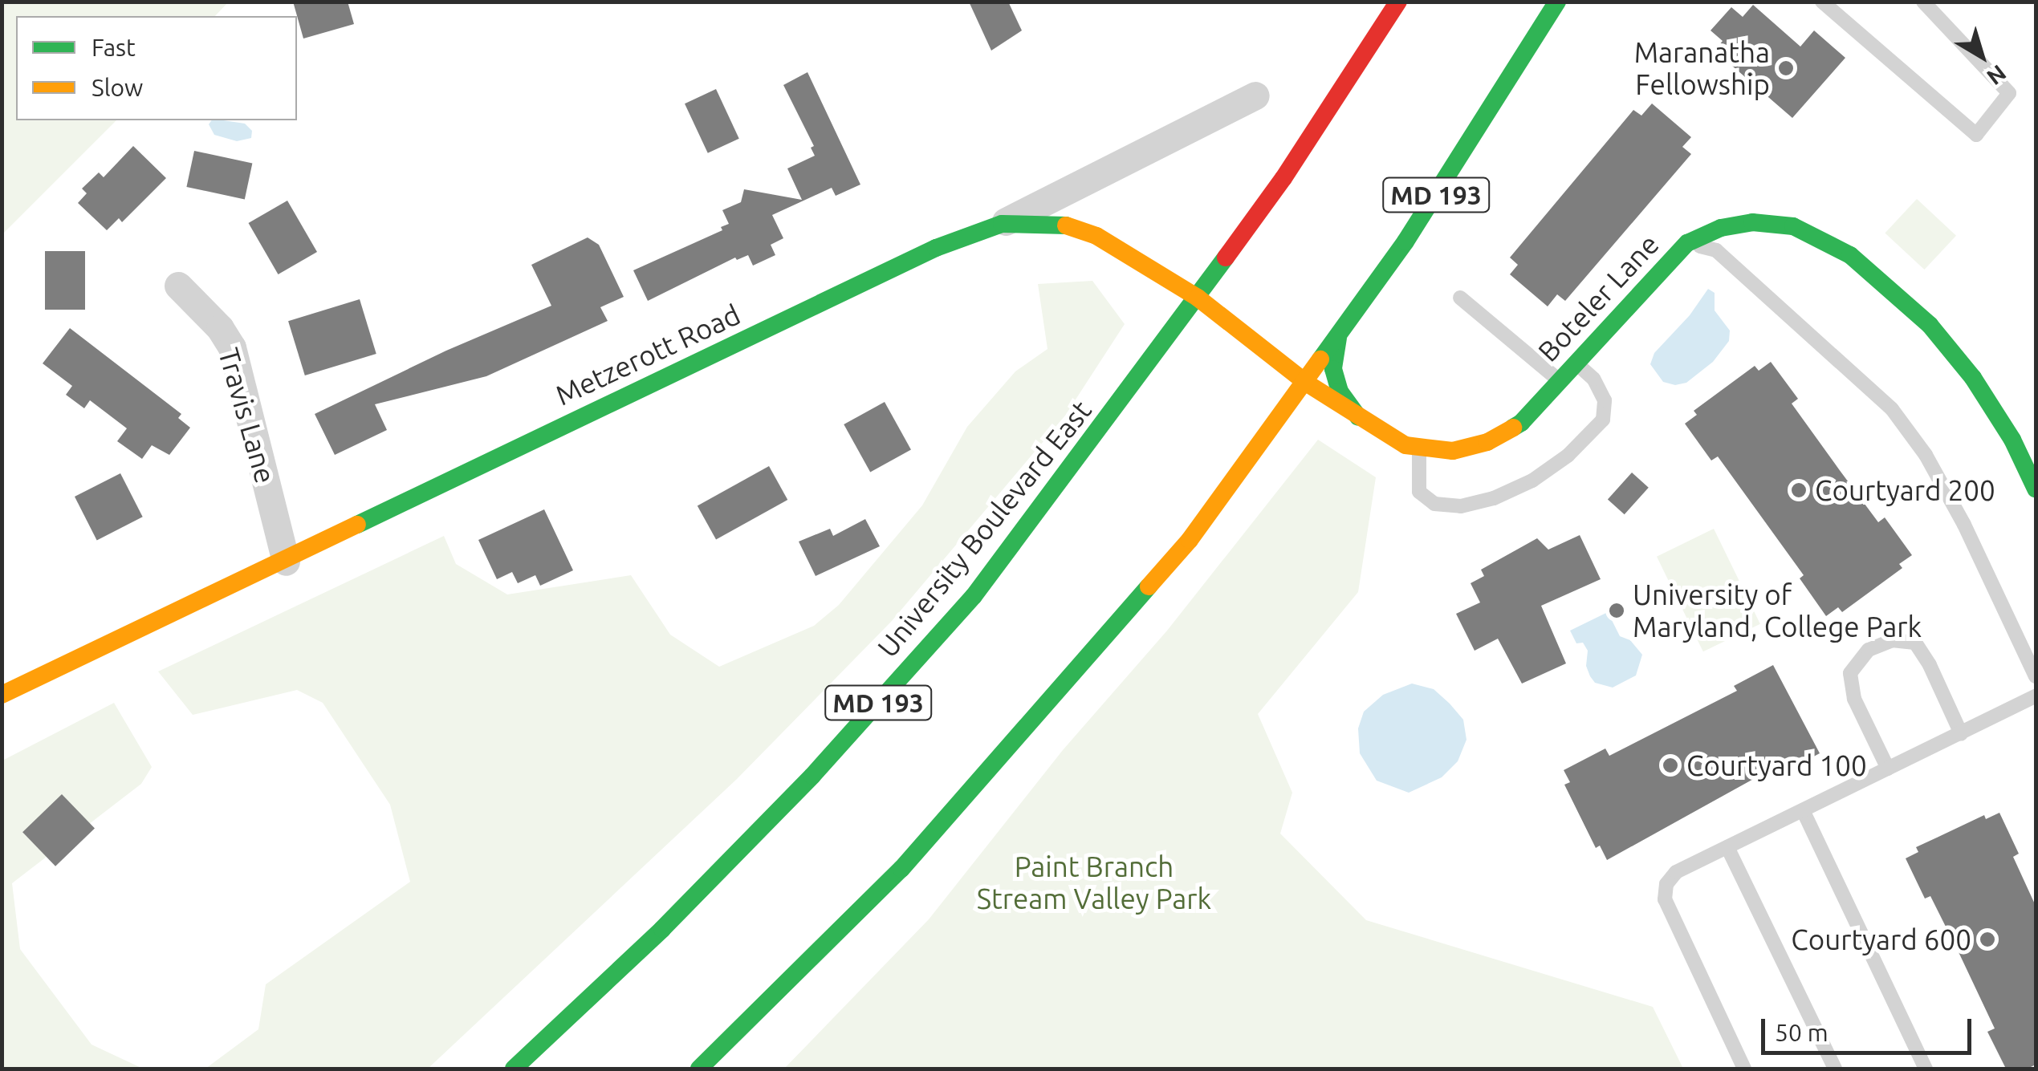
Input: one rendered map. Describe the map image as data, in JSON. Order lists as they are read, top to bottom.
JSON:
{
  "streets": {
    "main road": [
      "MD 193",
      "Boteler Lane",
      "Metzerott Road",
      "University Boulevard East"
    ],
    "street": ["Travis Lane"]
  },
  "crossings": [
    ["MD 193", "Boteler Lane"],
    ["MD 193", "Metzerott Road"],
    ["Boteler Lane", "Metzerott Road"],
    ["Metzerott Road", "Travis Lane"],
    ["Metzerott Road", "University Boulevard East"]
  ],
  "parks": ["Paint Branch Stream Valley Park"],
  "places": [
    "Maranatha Fellowship",
    "Courtyard 200",
    "University of Maryland, College Park",
    "Courtyard 100",
    "Courtyard 600"
  ],
  "legend": ["Fast", "Slow"],
  "scale_bar": "50 m",
  "north": "bottom right"
}
